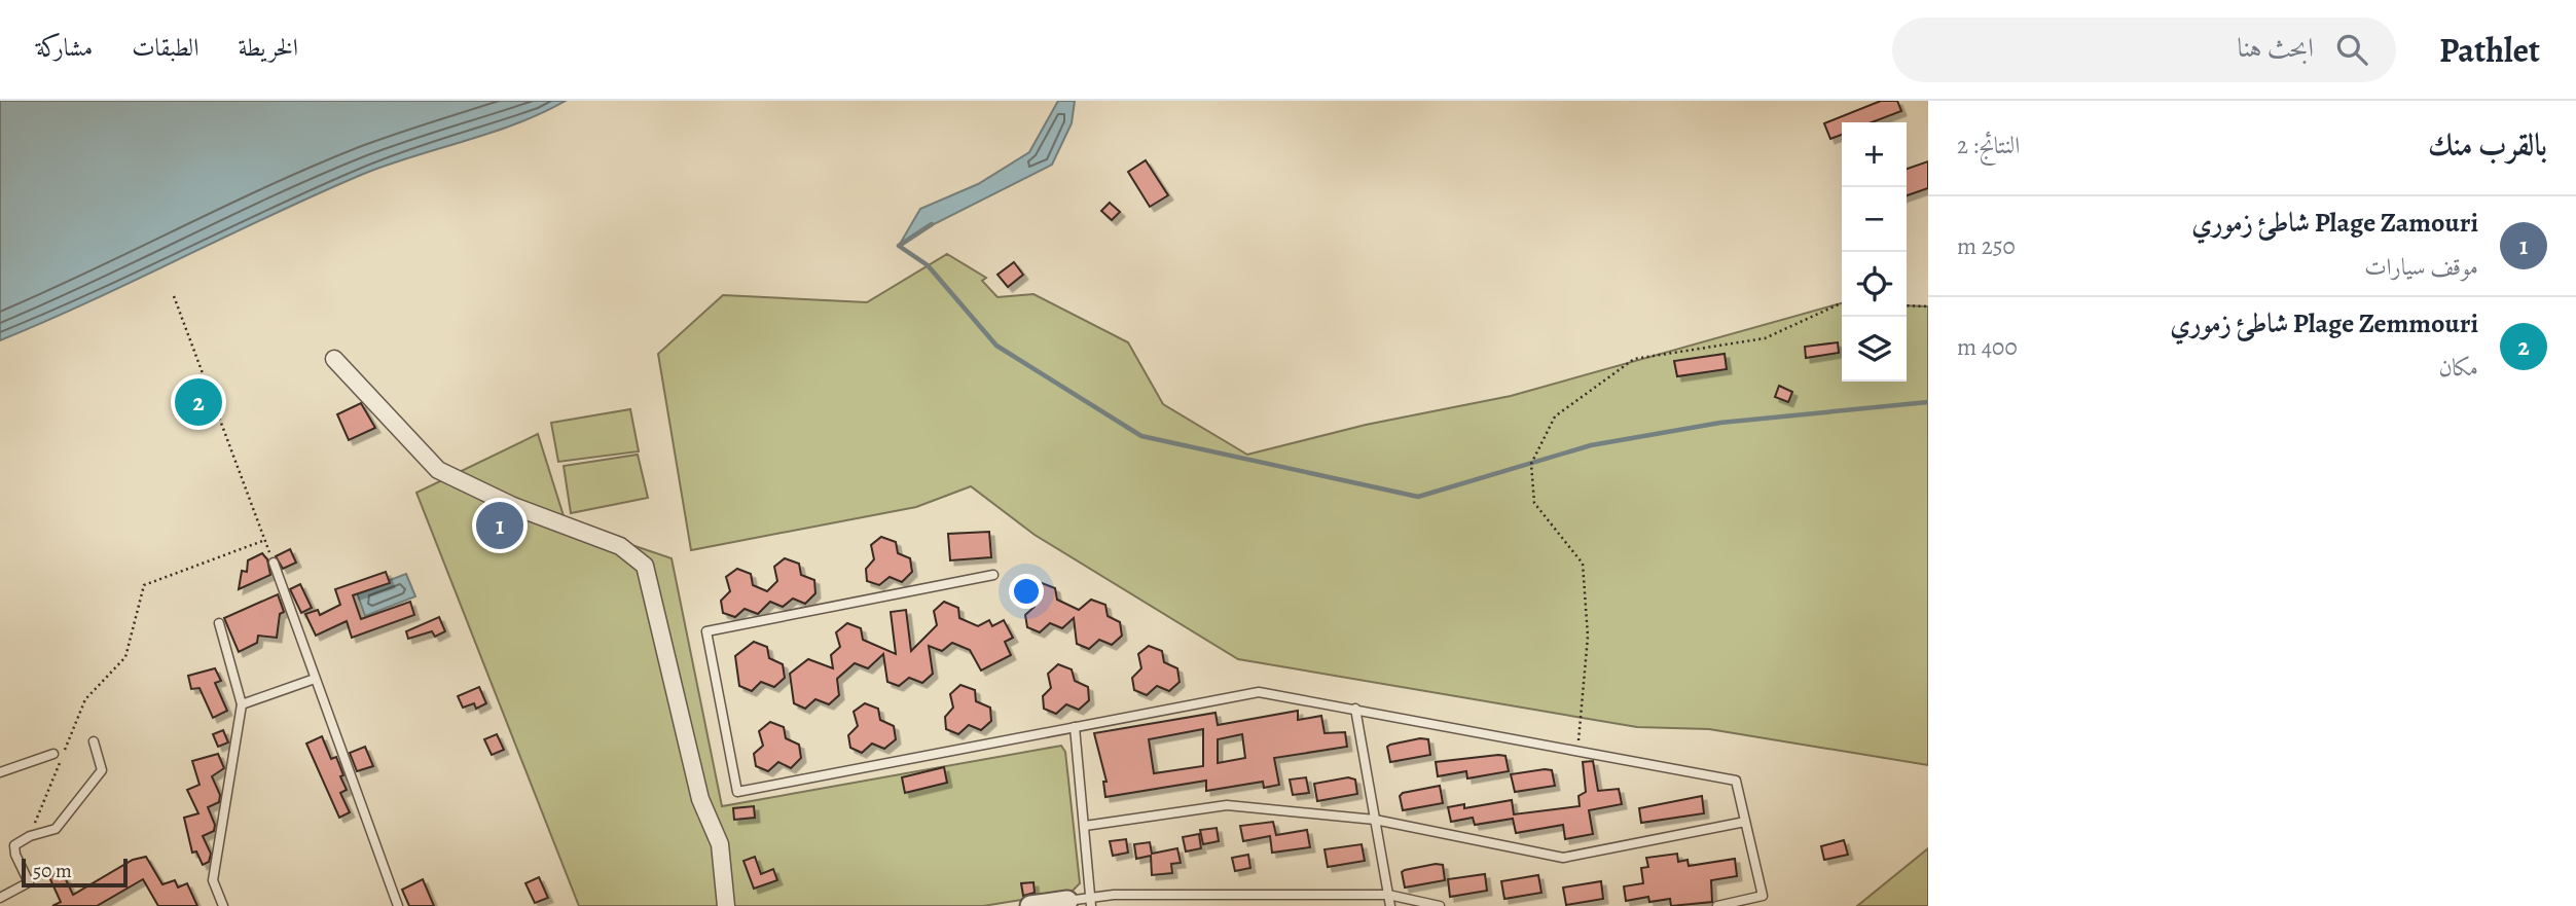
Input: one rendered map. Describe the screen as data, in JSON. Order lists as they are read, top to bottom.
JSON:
{
  "scale_bar": "50 m",
  "page": {
    "header": "Pathlet",
    "search": "ابحث هنا",
    "nav": ["الخريطة", "الطبقات", "مشاركة"],
    "heading": ["بالقرب منك", "النتائج: 2"],
    "map_buttons": ["+", "−"],
    "list": [
      {
        "mark": "1",
        "name": "Plage Zamouri شاطئ زموري",
        "note": "موقف سيارات",
        "value": "250 m"
      },
      {
        "mark": "2",
        "name": "Plage Zemmouri شاطئ زموري",
        "note": "مكان",
        "value": "400 m"
      }
    ],
    "pins": ["2", "1"],
    "scale": "50 m"
  }
}
